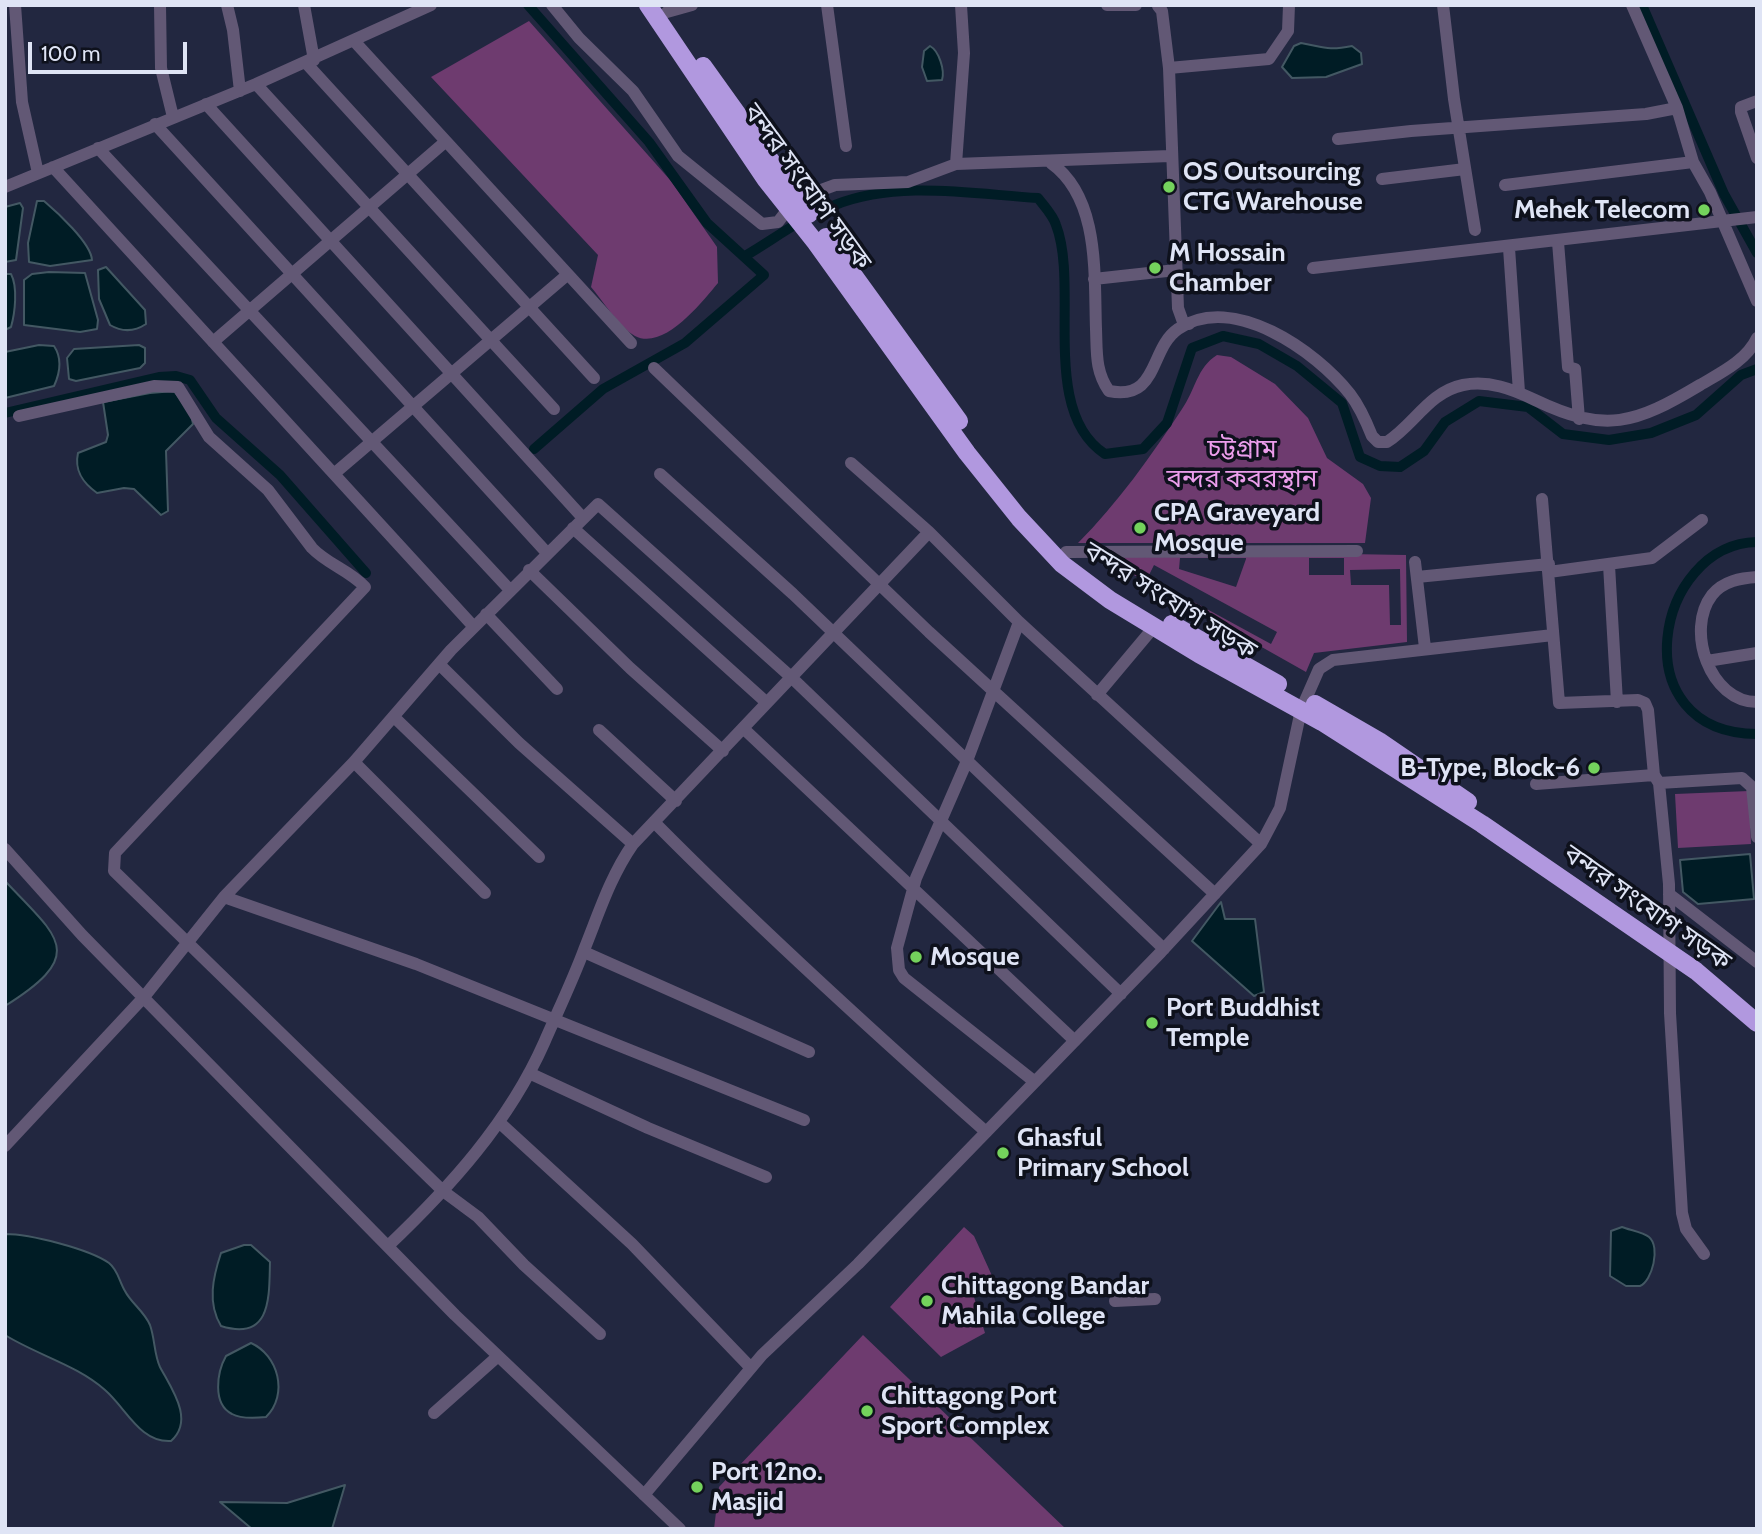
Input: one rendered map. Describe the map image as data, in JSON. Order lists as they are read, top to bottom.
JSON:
{
  "streets": {
    "highway": ["বন্দর সংযোগ সড়ক"]
  },
  "parks": ["চট্টগ্রাম বন্দর কবরস্থান"],
  "places": [
    "OS Outsourcing CTG Warehouse",
    "Mehek Telecom",
    "M Hossain Chamber",
    "CPA Graveyard Mosque",
    "B-Type, Block-6",
    "Mosque",
    "Port Buddhist Temple",
    "Ghasful Primary School",
    "Chittagong Bandar Mahila College",
    "Chittagong Port Sport Complex",
    "Port 12no. Masjid"
  ],
  "scale_bar": "100 m"
}
